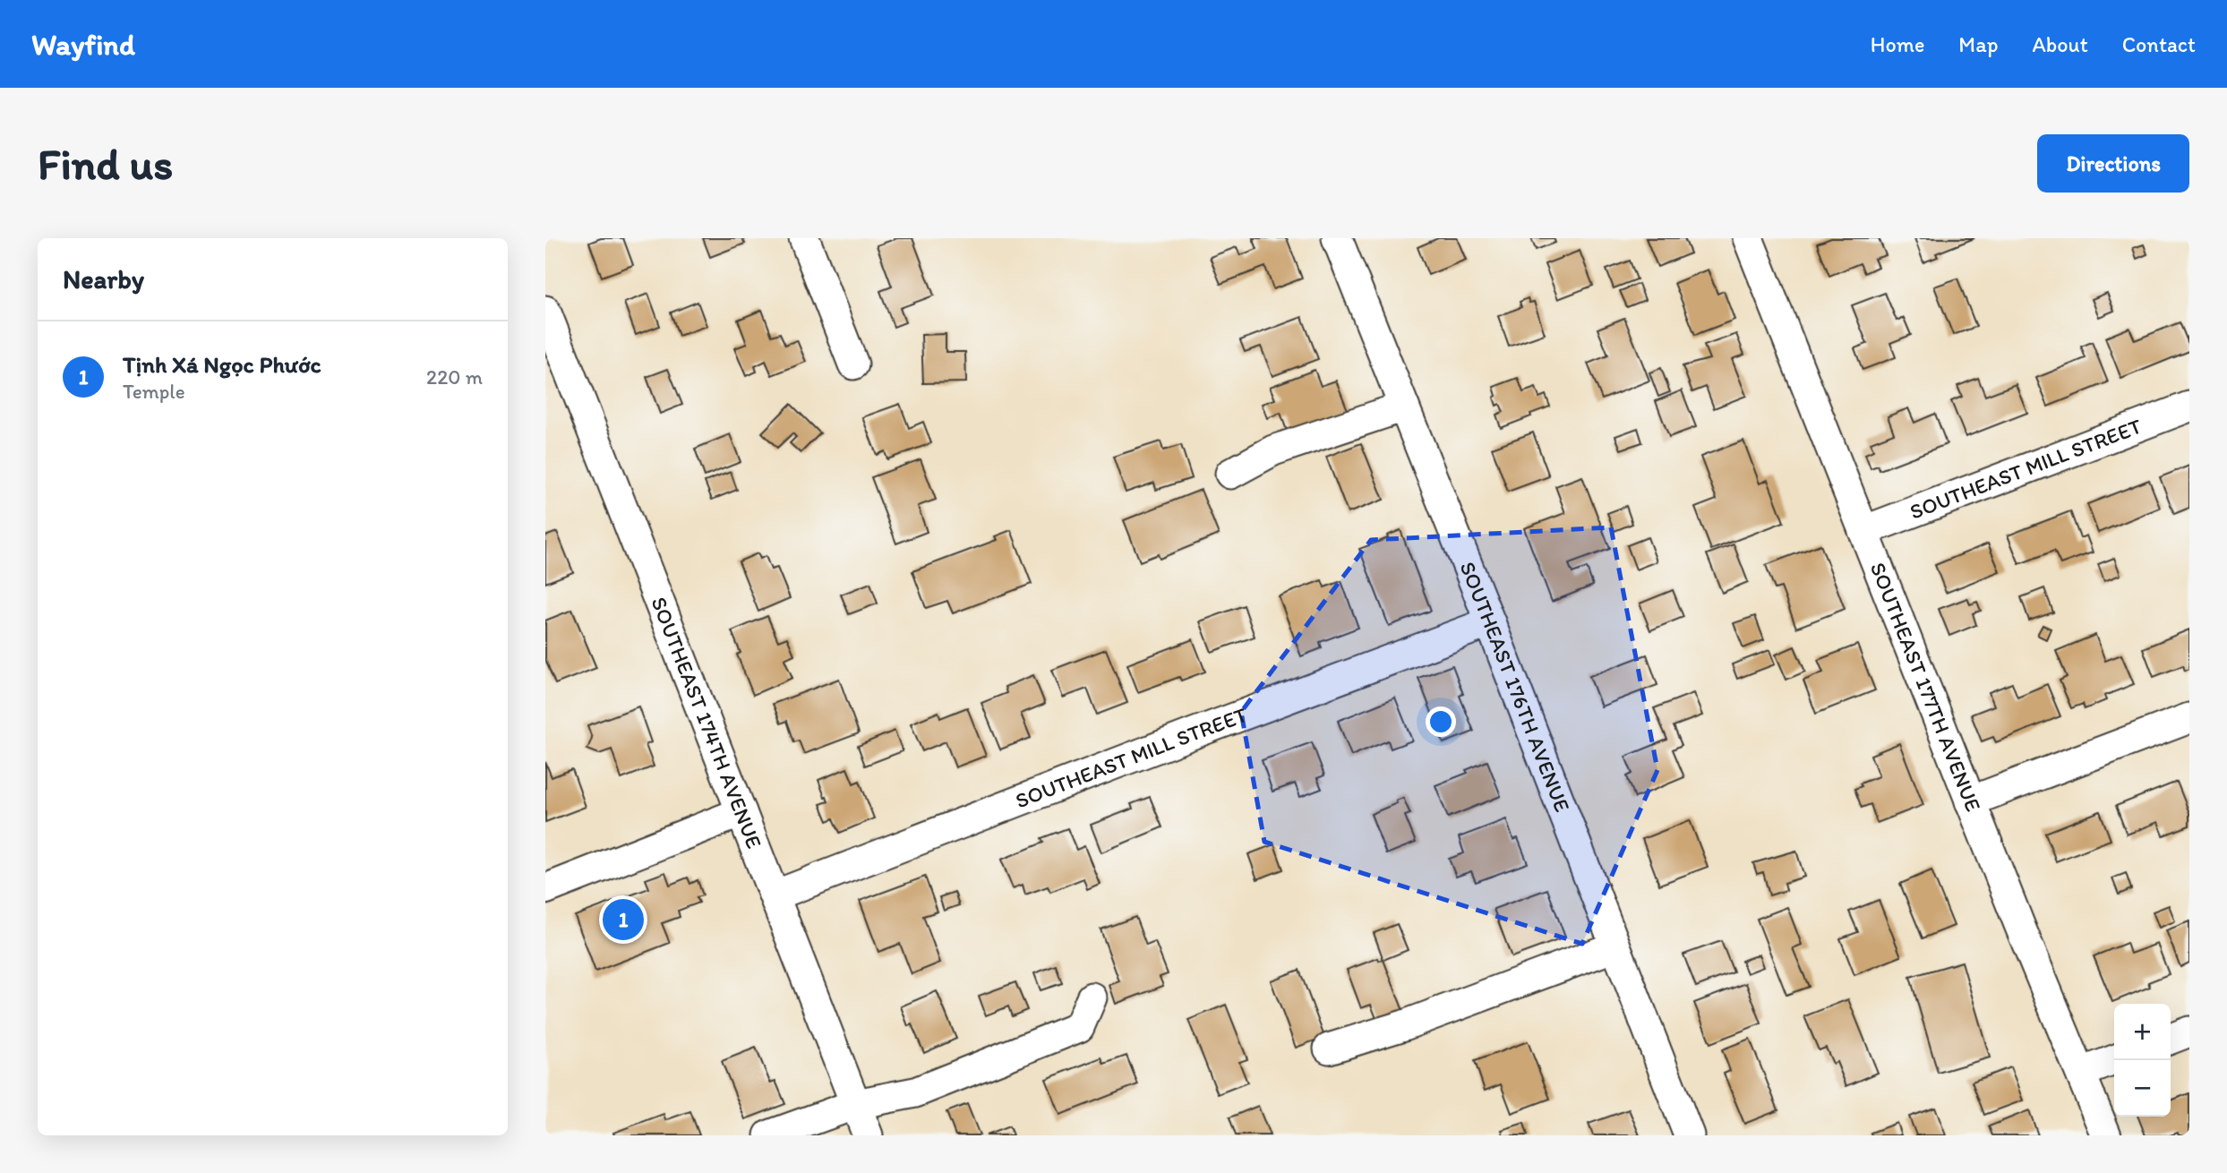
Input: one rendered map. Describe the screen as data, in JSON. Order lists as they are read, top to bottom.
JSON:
{
  "streets": {
    "street": [
      "SOUTHEAST MILL STREET",
      "SOUTHEAST 176TH AVENUE",
      "SOUTHEAST 177TH AVENUE",
      "SOUTHEAST 174TH AVENUE"
    ]
  },
  "crossings": [
    ["SOUTHEAST MILL STREET", "SOUTHEAST 176TH AVENUE"],
    ["SOUTHEAST MILL STREET", "SOUTHEAST 177TH AVENUE"],
    ["SOUTHEAST MILL STREET", "SOUTHEAST 174TH AVENUE"]
  ],
  "page": {
    "header": "Wayfind",
    "nav": [
      "Home",
      "Map",
      "About",
      "Contact"
    ],
    "buttons": "Directions",
    "title": "Find us",
    "heading": "Nearby",
    "list": [
      {
        "mark": "1",
        "name": "Tịnh Xá Ngọc Phước",
        "note": "Temple",
        "value": "220 m"
      }
    ],
    "pins": "1",
    "map_buttons": ["+", "−"]
  }
}
